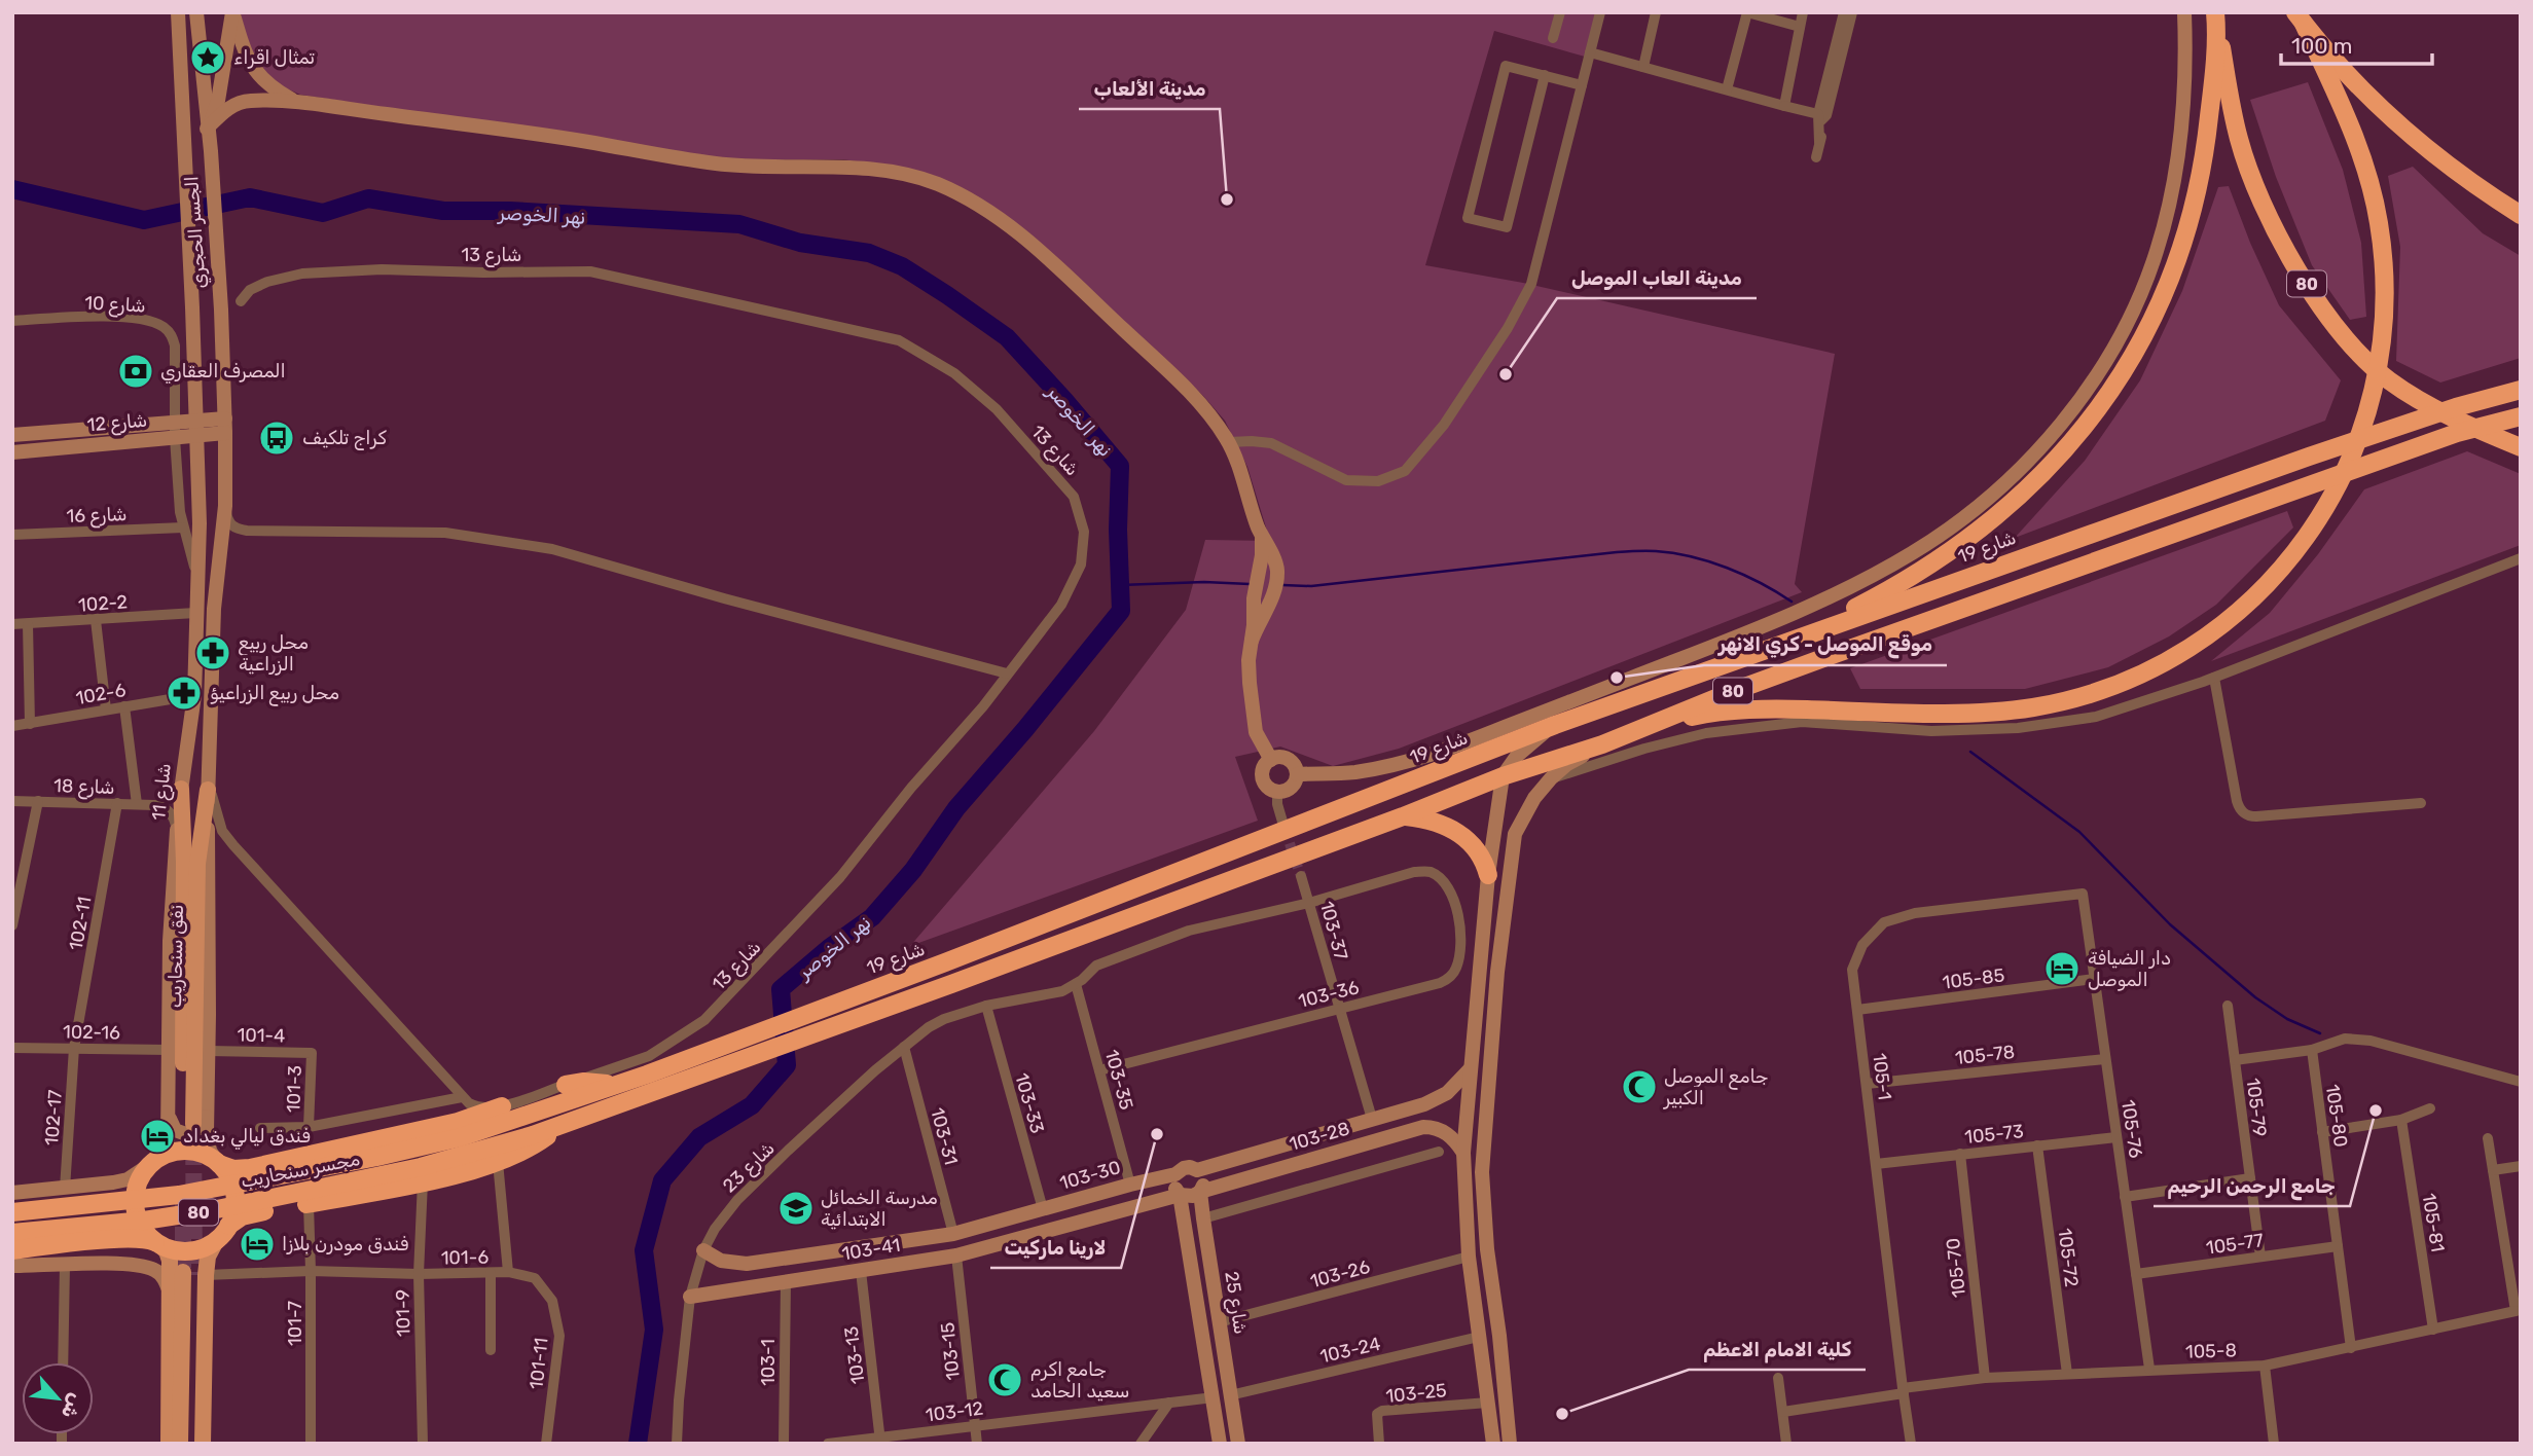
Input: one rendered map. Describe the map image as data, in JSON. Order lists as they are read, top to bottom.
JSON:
{
  "streets": {
    "highway": ["80", "شارع 19", "مجسر سنحاريب"],
    "main road": [
      "الجسر الحجري",
      "شارع 12",
      "شارع 11",
      "نفق سنحاريب",
      "103-28",
      "103-30",
      "103-41",
      "شارع 25"
    ],
    "street": [
      "شارع 13",
      "شارع 10",
      "شارع 16",
      "102-2",
      "102-6",
      "شارع 18",
      "102-11",
      "103-37",
      "105-85",
      "103-36",
      "102-16",
      "101-4",
      "105-78",
      "105-1",
      "103-35",
      "101-3",
      "103-33",
      "105-79",
      "105-80",
      "102-17",
      "105-76",
      "105-73",
      "103-31",
      "شارع 23",
      "105-81",
      "105-77",
      "101-6",
      "105-72",
      "105-70",
      "103-26",
      "101-9",
      "101-7",
      "103-24",
      "103-15",
      "105-8",
      "103-13",
      "103-1",
      "101-11",
      "103-25",
      "103-12"
    ]
  },
  "crossings": [
    ["الجسر الحجري", "شارع 12"],
    ["الجسر الحجري", "شارع 11"],
    ["80", "مجسر سنحاريب"],
    ["شارع 10", "شارع 12"],
    ["شارع 10", "شارع 16"],
    ["شارع 10", "شارع 11"],
    ["شارع 12", "شارع 11"],
    ["شارع 19", "مجسر سنحاريب"],
    ["102-2", "شارع 11"],
    ["102-6", "شارع 11"],
    ["شارع 18", "102-11"],
    ["شارع 11", "نفق سنحاريب"],
    ["شارع 11", "102-16"],
    ["102-11", "102-16"],
    ["102-11", "102-17"],
    ["103-37", "103-36"],
    ["103-37", "شارع 23"],
    ["103-37", "103-30"],
    ["105-85", "105-1"],
    ["105-85", "105-76"],
    ["103-36", "103-35"],
    ["103-36", "شارع 23"],
    ["102-16", "102-17"],
    ["101-4", "101-3"],
    ["105-78", "105-1"],
    ["105-78", "105-76"],
    ["105-1", "105-76"],
    ["105-1", "105-73"],
    ["105-1", "105-8"],
    ["103-35", "شارع 23"],
    ["103-35", "103-30"],
    ["103-33", "شارع 23"],
    ["103-33", "103-30"],
    ["105-79", "105-77"],
    ["105-80", "105-77"],
    ["105-80", "105-8"],
    ["105-76", "105-73"],
    ["105-76", "105-77"],
    ["105-76", "105-8"],
    ["105-73", "105-72"],
    ["105-73", "105-70"],
    ["103-31", "شارع 23"],
    ["103-31", "103-30"],
    ["103-28", "103-30"],
    ["103-28", "103-41"],
    ["103-28", "شارع 25"],
    ["شارع 23", "103-30"],
    ["شارع 23", "103-41"],
    ["103-30", "103-41"],
    ["103-30", "شارع 25"],
    ["105-81", "105-8"],
    ["103-41", "شارع 25"],
    ["103-41", "103-15"],
    ["103-41", "103-13"],
    ["103-41", "103-1"],
    ["101-6", "101-9"],
    ["101-6", "101-7"],
    ["101-6", "101-11"],
    ["105-72", "105-8"],
    ["105-70", "105-8"],
    ["103-26", "شارع 25"],
    ["شارع 25", "103-24"],
    ["103-15", "103-12"],
    ["103-13", "103-12"]
  ],
  "water": ["نهر الخوصر"],
  "places": {
    "place": ["تمثال اقراء"],
    "other": [
      "مدينة الألعاب",
      "مدينة العاب الموصل",
      "موقع الموصل - كري الانهر",
      "جامع الرحمن الرحيم",
      "لارينا ماركيت",
      "كلية الامام الاعظم"
    ],
    "bank": ["المصرف العقاري"],
    "bus stop": ["كراج تلكيف"],
    "pharmacy": ["محل ربيع الزراعية", "محل ربيع الزراعيؤ"],
    "hotel": ["دار الضيافة الموصل", "فندق ليالي بغداد", "فندق مودرن بلازا"],
    "mosque": ["جامع الموصل الكبير", "جامع اكرم سعيد الحامد"],
    "school or university": ["مدرسة الخمائل الابتدائية"]
  },
  "scale_bar": "100 m",
  "north": "bottom right"
}
